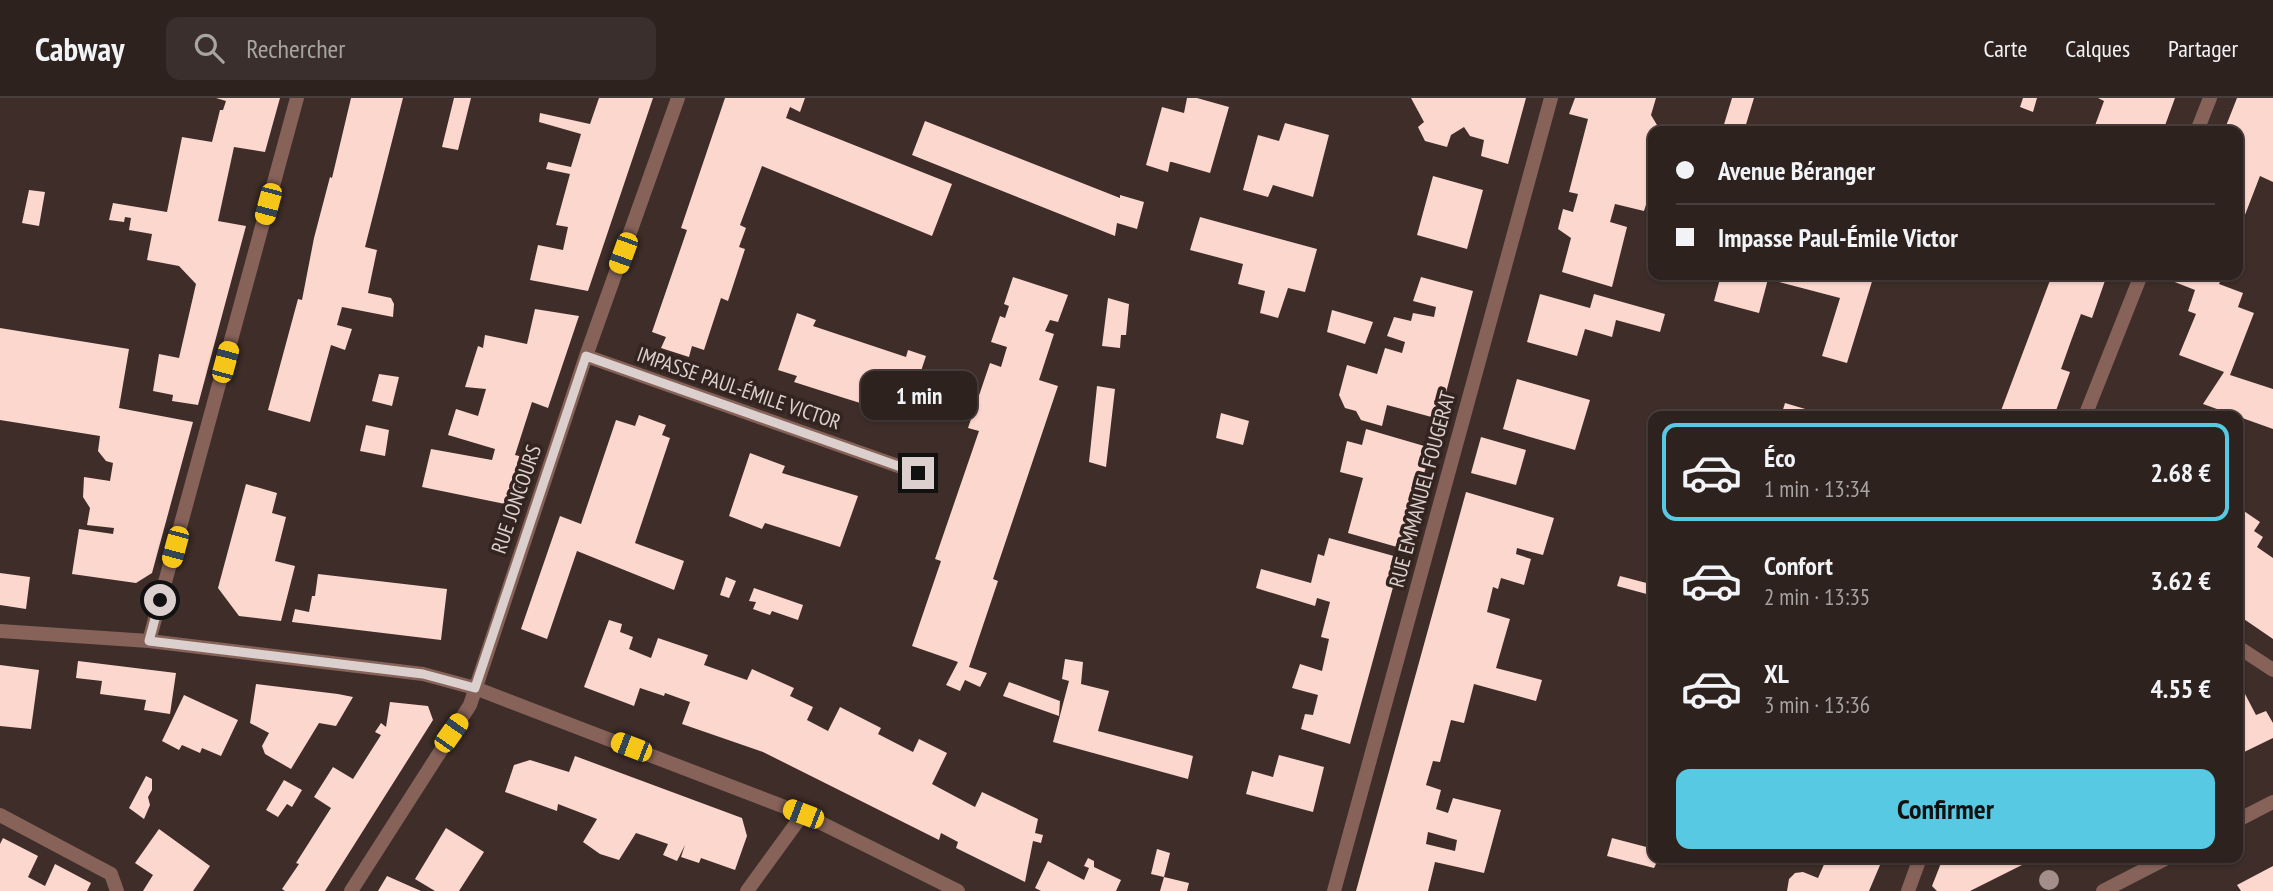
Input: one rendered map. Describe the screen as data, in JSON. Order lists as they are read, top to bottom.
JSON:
{
  "streets": {
    "street": ["IMPASSE PAUL-ÉMILE VICTOR", "RUE EMMANUEL FOUGERAT", "RUE JONCOURS"]
  },
  "crossings": [
    ["IMPASSE PAUL-ÉMILE VICTOR", "RUE JONCOURS"]
  ],
  "page": {
    "header": "Cabway",
    "search": "Rechercher",
    "nav": ["Carte", "Calques", "Partager"],
    "banner": ["Avenue Béranger", "Impasse Paul-Émile Victor"],
    "bubble": "1 min",
    "list": [
      {
        "name": "Éco",
        "note": "1 min · 13:34",
        "value": "2.68 €"
      },
      {
        "name": "Confort",
        "note": "2 min · 13:35",
        "value": "3.62 €"
      },
      {
        "name": "XL",
        "note": "3 min · 13:36",
        "value": "4.55 €"
      }
    ],
    "buttons": "Confirmer"
  }
}
